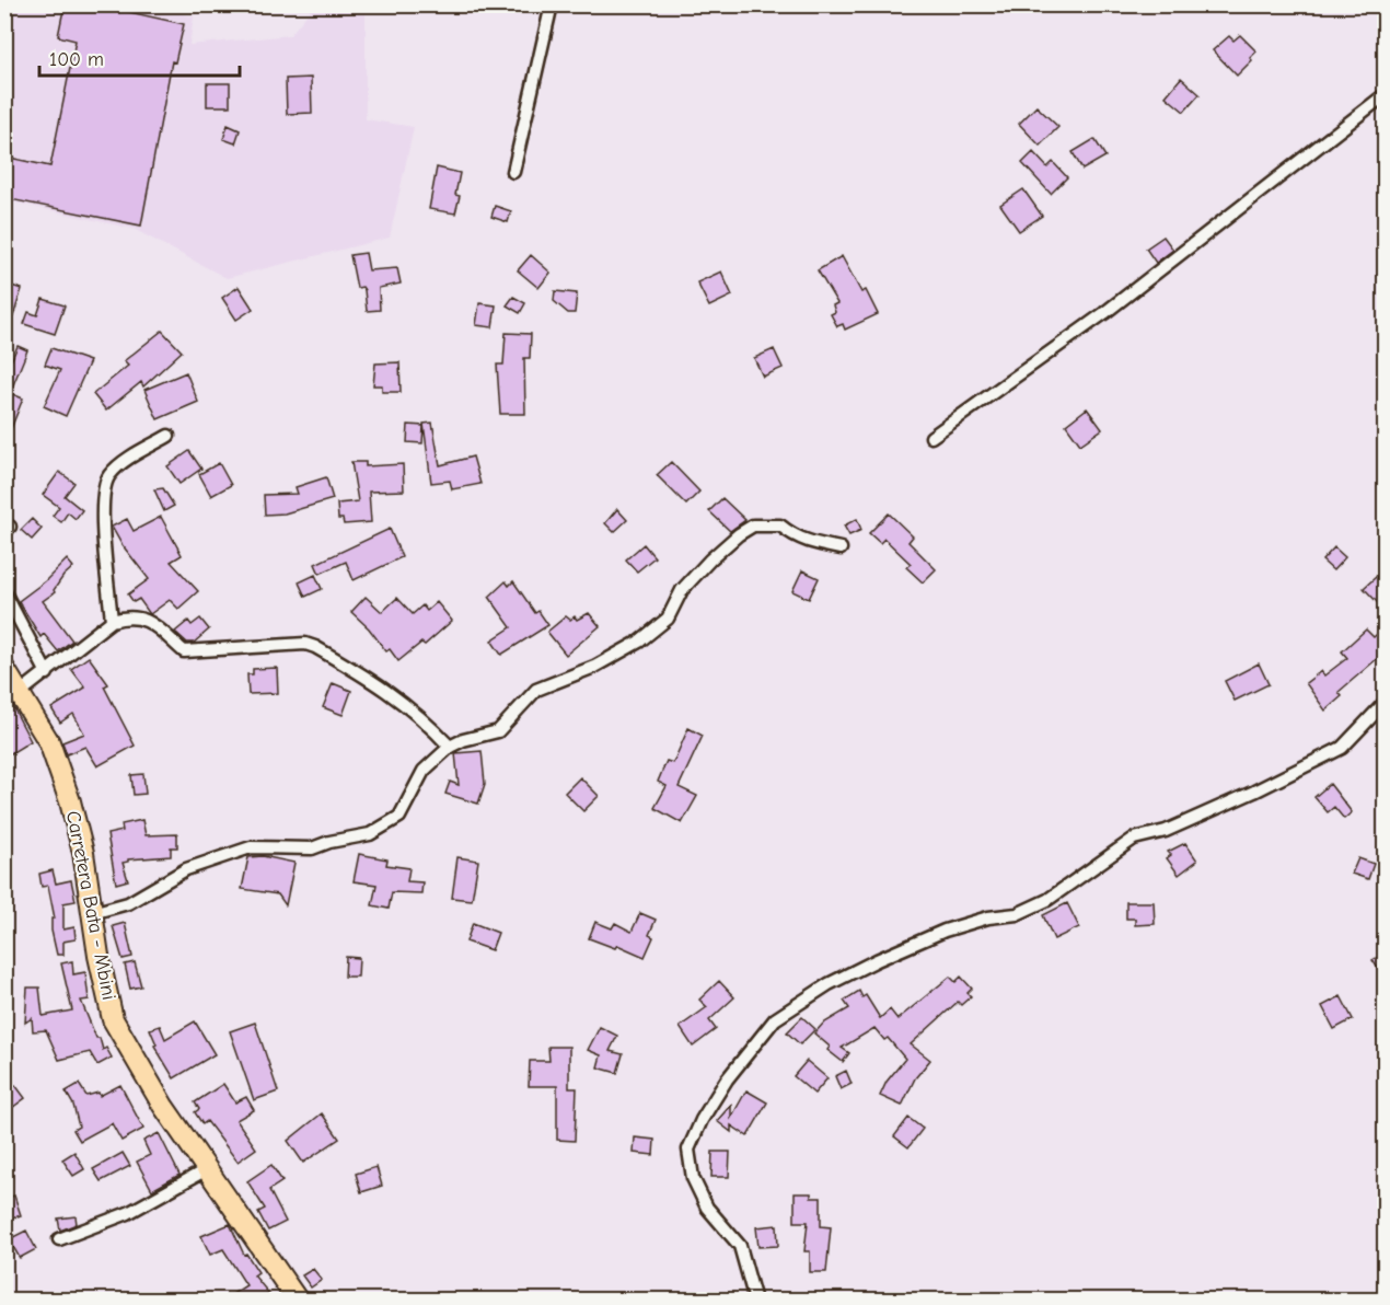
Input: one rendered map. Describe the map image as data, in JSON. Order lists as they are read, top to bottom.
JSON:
{
  "streets": {
    "main road": ["Carretera Bata - Mbini"]
  },
  "scale_bar": "100 m"
}
